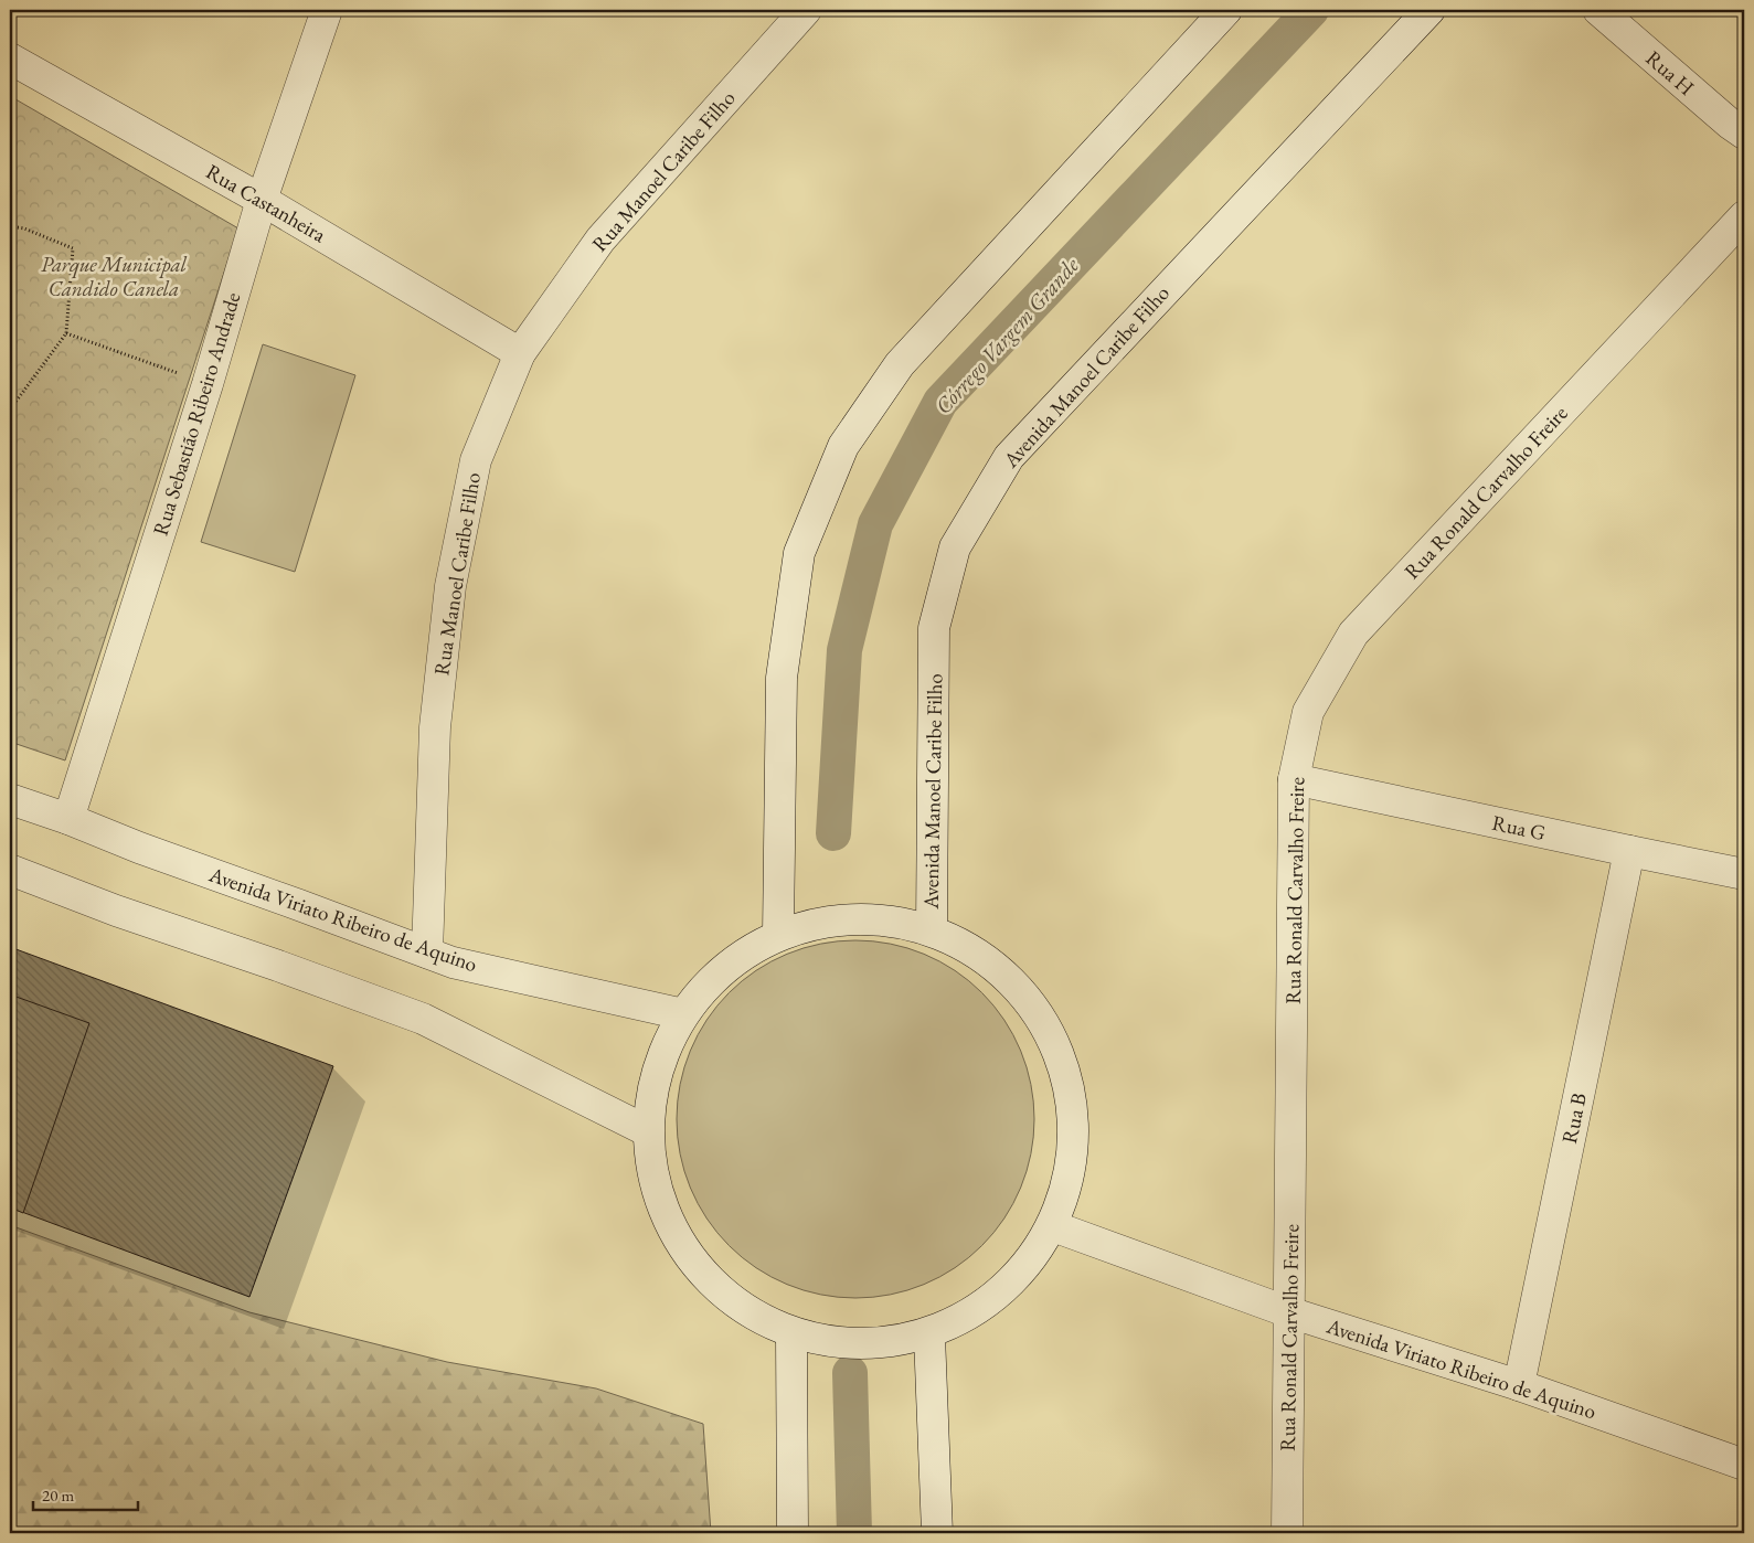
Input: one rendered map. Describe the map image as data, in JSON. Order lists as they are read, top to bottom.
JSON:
{
  "streets": {
    "street": [
      "Rua H",
      "Rua Manoel Caribe Filho",
      "Rua Castanheira",
      "Avenida Manoel Caribe Filho",
      "Rua Sebastião Ribeiro Andrade",
      "Rua Ronald Carvalho Freire",
      "Rua G",
      "Avenida Viriato Ribeiro de Aquino",
      "Rua B"
    ]
  },
  "crossings": [
    ["Rua Manoel Caribe Filho", "Rua Castanheira"],
    ["Rua Manoel Caribe Filho", "Avenida Viriato Ribeiro de Aquino"],
    ["Rua Castanheira", "Rua Sebastião Ribeiro Andrade"],
    ["Rua Sebastião Ribeiro Andrade", "Avenida Viriato Ribeiro de Aquino"],
    ["Rua Ronald Carvalho Freire", "Rua G"],
    ["Rua Ronald Carvalho Freire", "Avenida Viriato Ribeiro de Aquino"],
    ["Rua G", "Rua B"],
    ["Avenida Viriato Ribeiro de Aquino", "Rua B"]
  ],
  "water": ["Córrego Vargem Grande"],
  "parks": ["Parque Municipal Candido Canela"],
  "scale_bar": "20 m"
}
